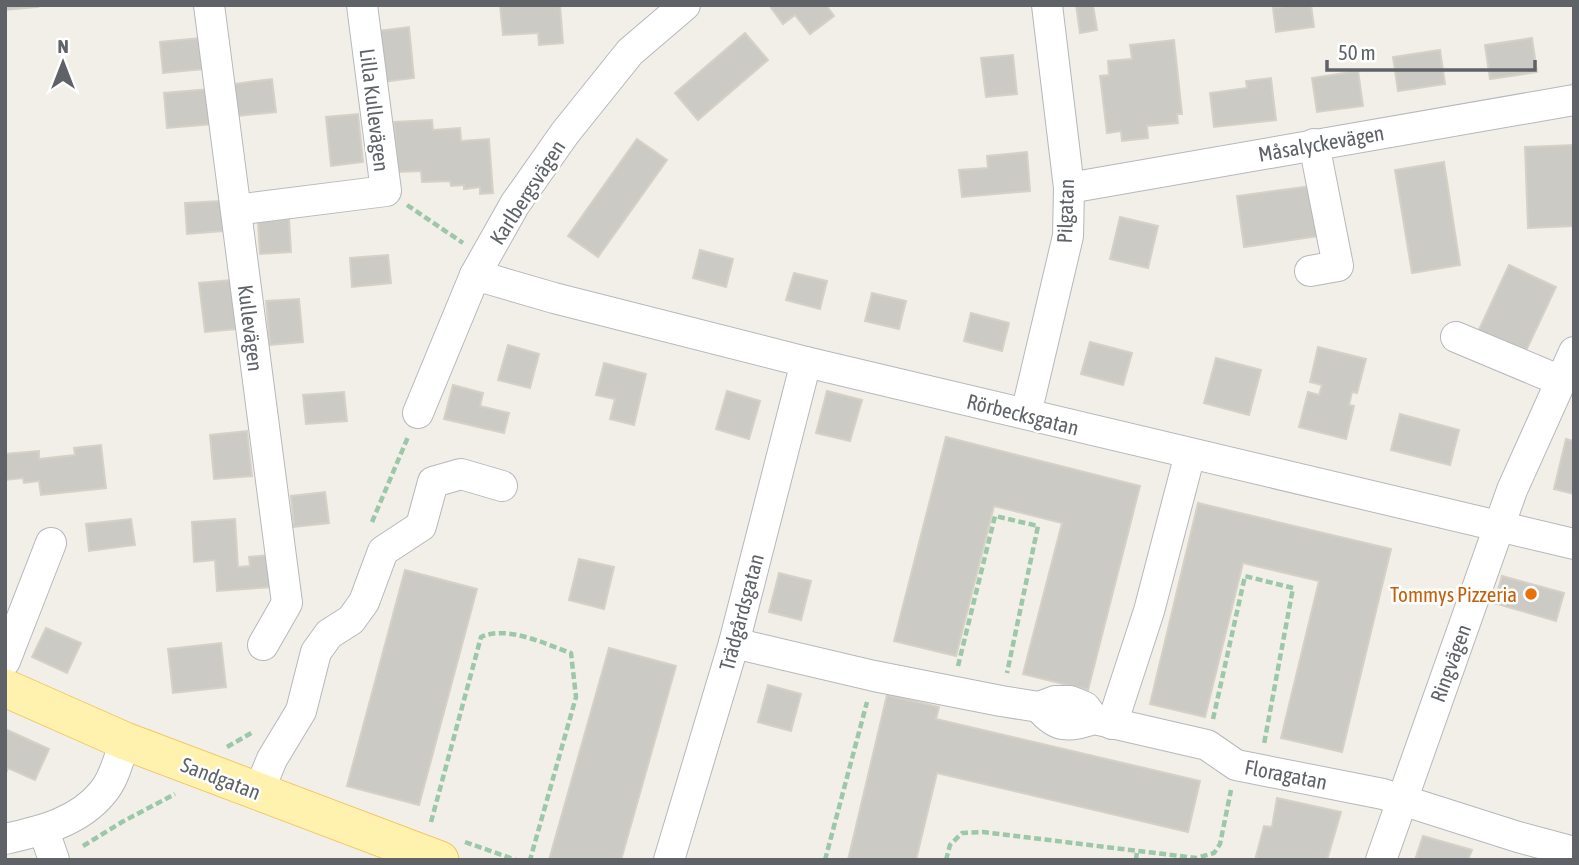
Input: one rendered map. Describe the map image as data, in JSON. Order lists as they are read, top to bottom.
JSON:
{
  "streets": {
    "main road": ["Sandgatan"],
    "street": [
      "Lilla Kullevägen",
      "Måsalyckevägen",
      "Karlbergsvägen",
      "Pilgatan",
      "Kullevägen",
      "Rörbecksgatan",
      "Trädgårdsgatan",
      "Ringvägen",
      "Floragatan"
    ]
  },
  "crossings": [
    ["Lilla Kullevägen", "Kullevägen"],
    ["Måsalyckevägen", "Pilgatan"],
    ["Karlbergsvägen", "Rörbecksgatan"],
    ["Pilgatan", "Rörbecksgatan"],
    ["Rörbecksgatan", "Trädgårdsgatan"],
    ["Rörbecksgatan", "Ringvägen"],
    ["Trädgårdsgatan", "Floragatan"],
    ["Ringvägen", "Floragatan"]
  ],
  "places": ["Tommys Pizzeria"],
  "scale_bar": "50 m",
  "north": "top"
}
